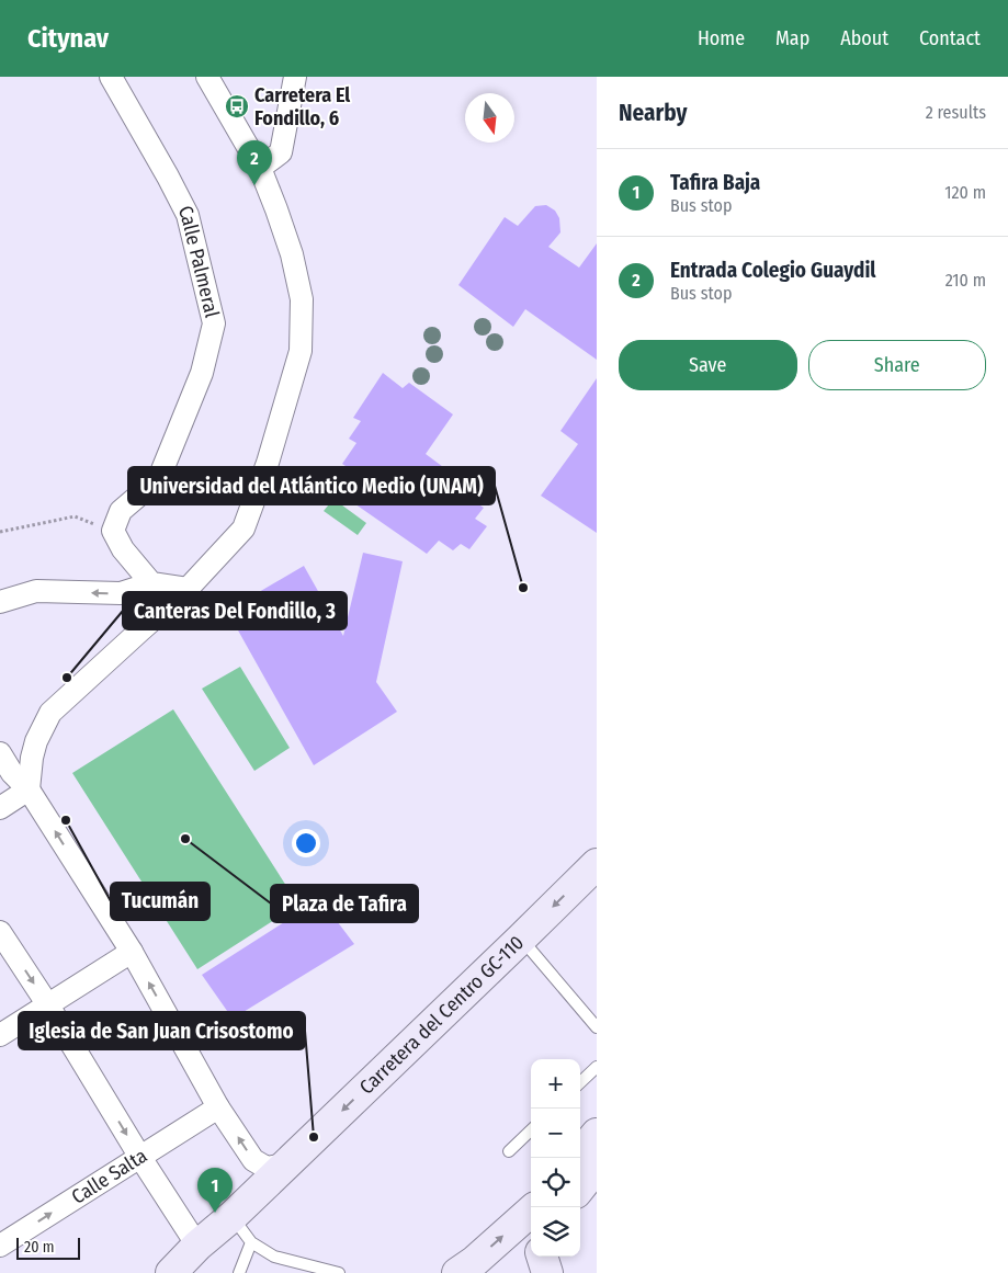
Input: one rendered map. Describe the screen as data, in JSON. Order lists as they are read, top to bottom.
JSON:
{
  "streets": {
    "main road": ["Carretera del Centro GC-110"],
    "street": ["Calle Palmeral", "Calle Salta"]
  },
  "places": {
    "bus stop": ["Carretera El Fondillo, 6"],
    "other": [
      "Universidad del Atlántico Medio (UNAM)",
      "Canteras Del Fondillo, 3",
      "Tucumán",
      "Plaza de Tafira",
      "Iglesia de San Juan Crisostomo"
    ]
  },
  "scale_bar": "20 m",
  "north": "bottom",
  "page": {
    "header": "Citynav",
    "nav": [
      "Home",
      "Map",
      "About",
      "Contact"
    ],
    "heading": ["Nearby", "2 results"],
    "pins": ["2", "1"],
    "list": [
      {
        "mark": "1",
        "name": "Tafira Baja",
        "note": "Bus stop",
        "value": "120 m"
      },
      {
        "mark": "2",
        "name": "Entrada Colegio Guaydil",
        "note": "Bus stop",
        "value": "210 m"
      }
    ],
    "buttons": ["Save", "Share"],
    "map_buttons": ["+", "−"],
    "scale": "20 m"
  }
}
